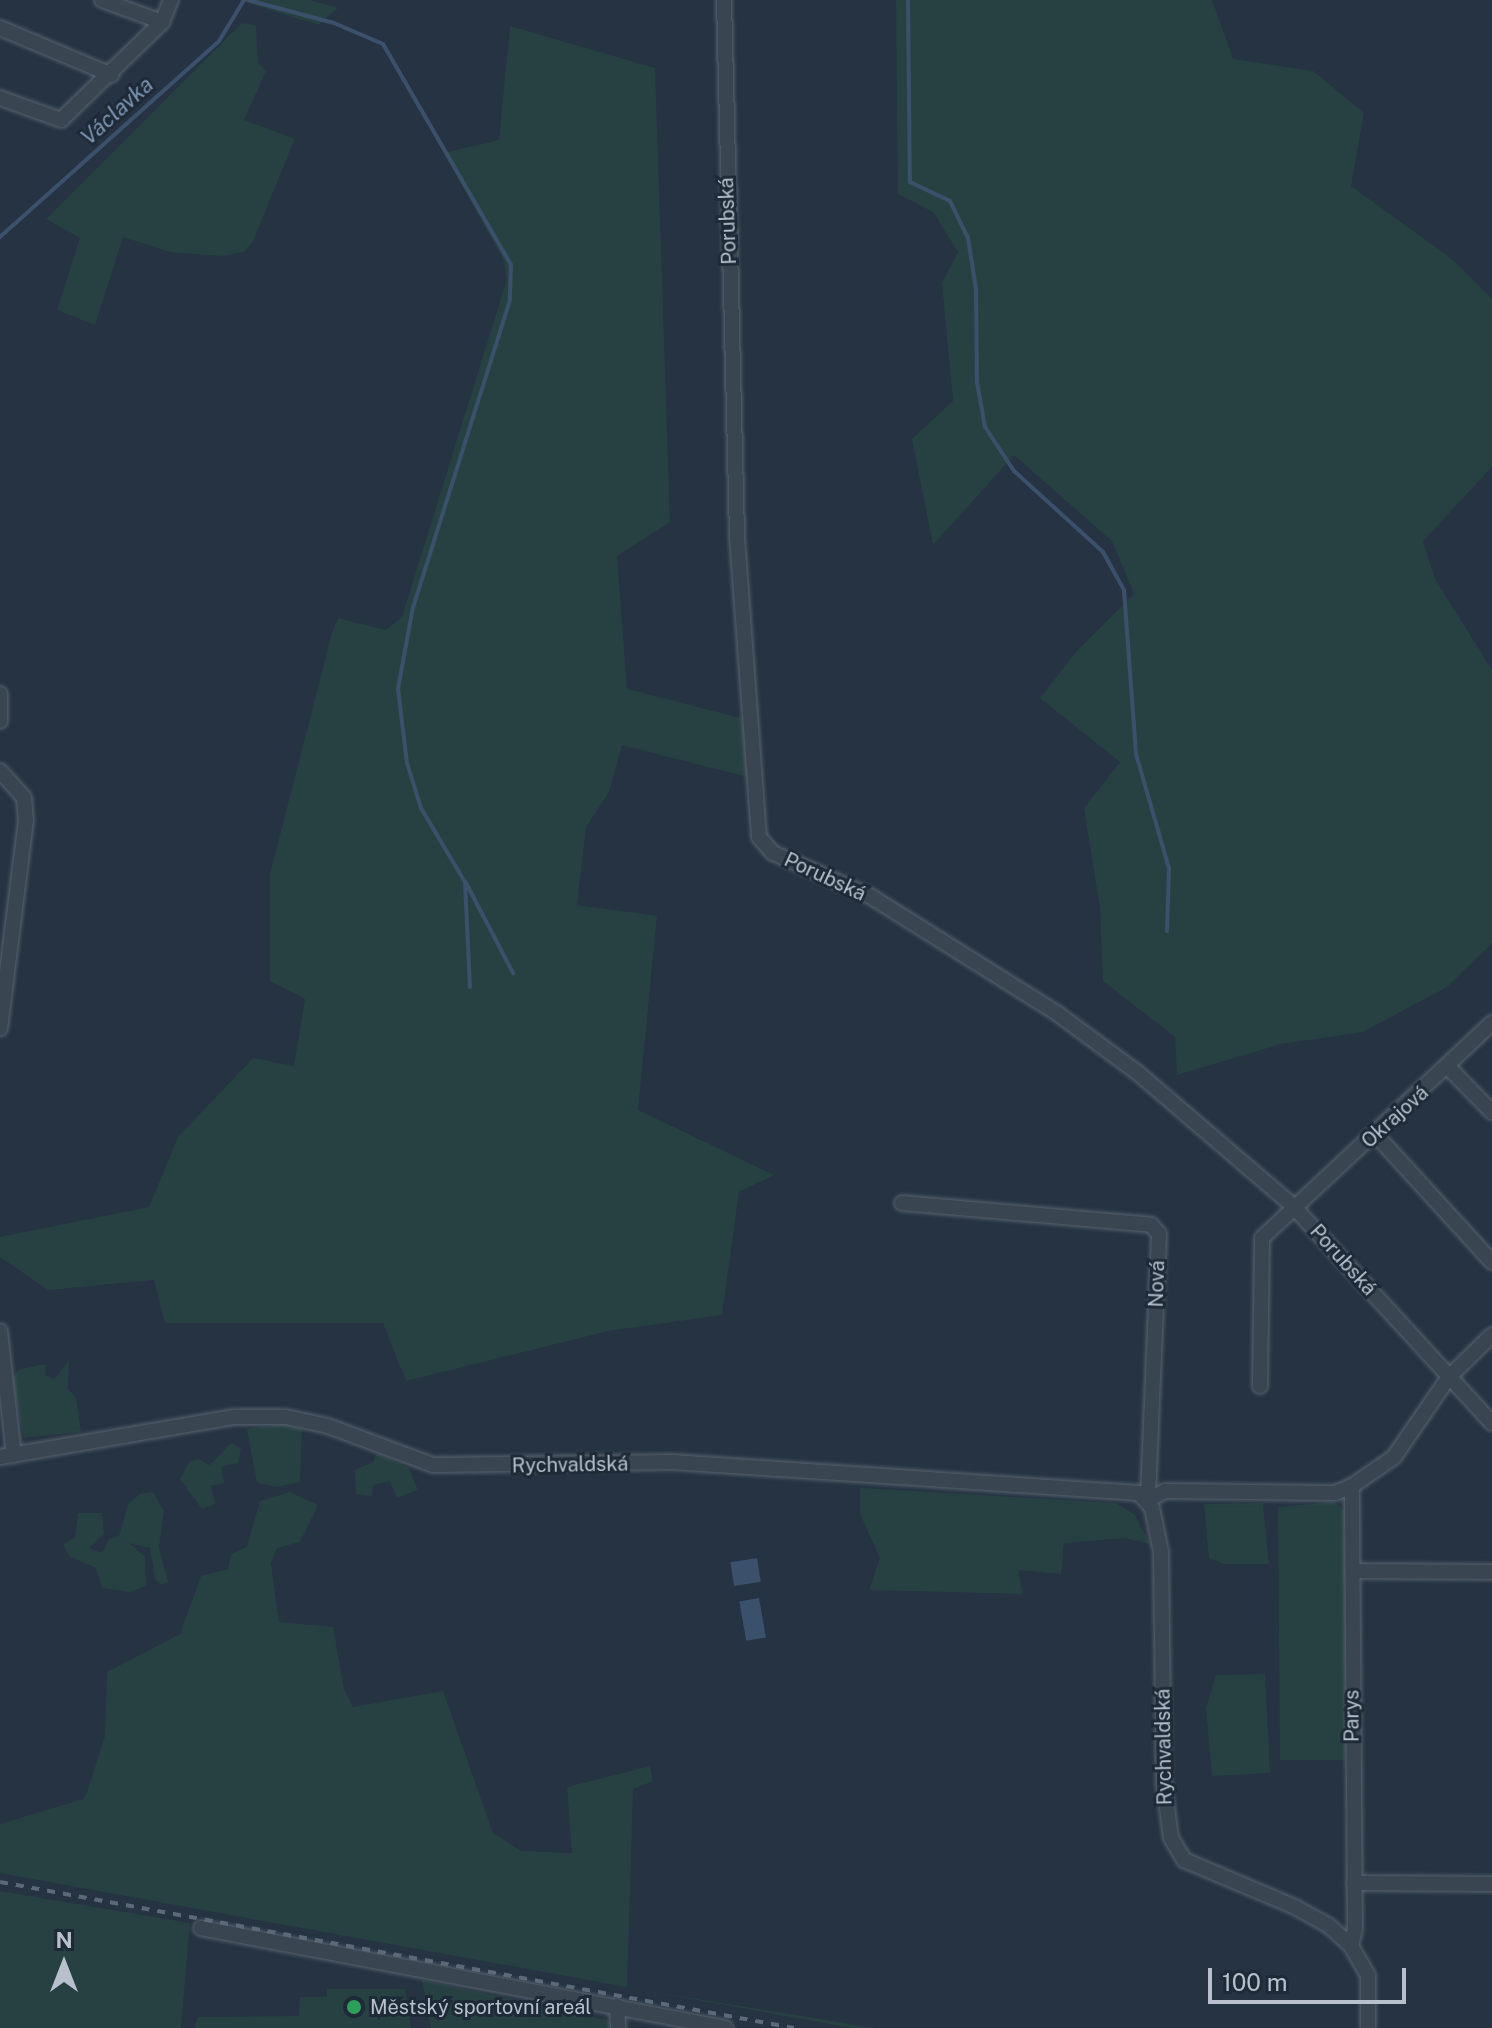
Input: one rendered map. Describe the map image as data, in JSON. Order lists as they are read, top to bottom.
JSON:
{
  "streets": {
    "street": [
      "Porubská",
      "Okrajová",
      "Nová",
      "Rychvaldská",
      "Parys"
    ]
  },
  "crossings": [
    ["Porubská", "Okrajová"],
    ["Nová", "Rychvaldská"],
    ["Rychvaldská", "Parys"]
  ],
  "water": ["Václavka"],
  "places": ["Městský sportovní areál"],
  "scale_bar": "100 m",
  "north": "top"
}
